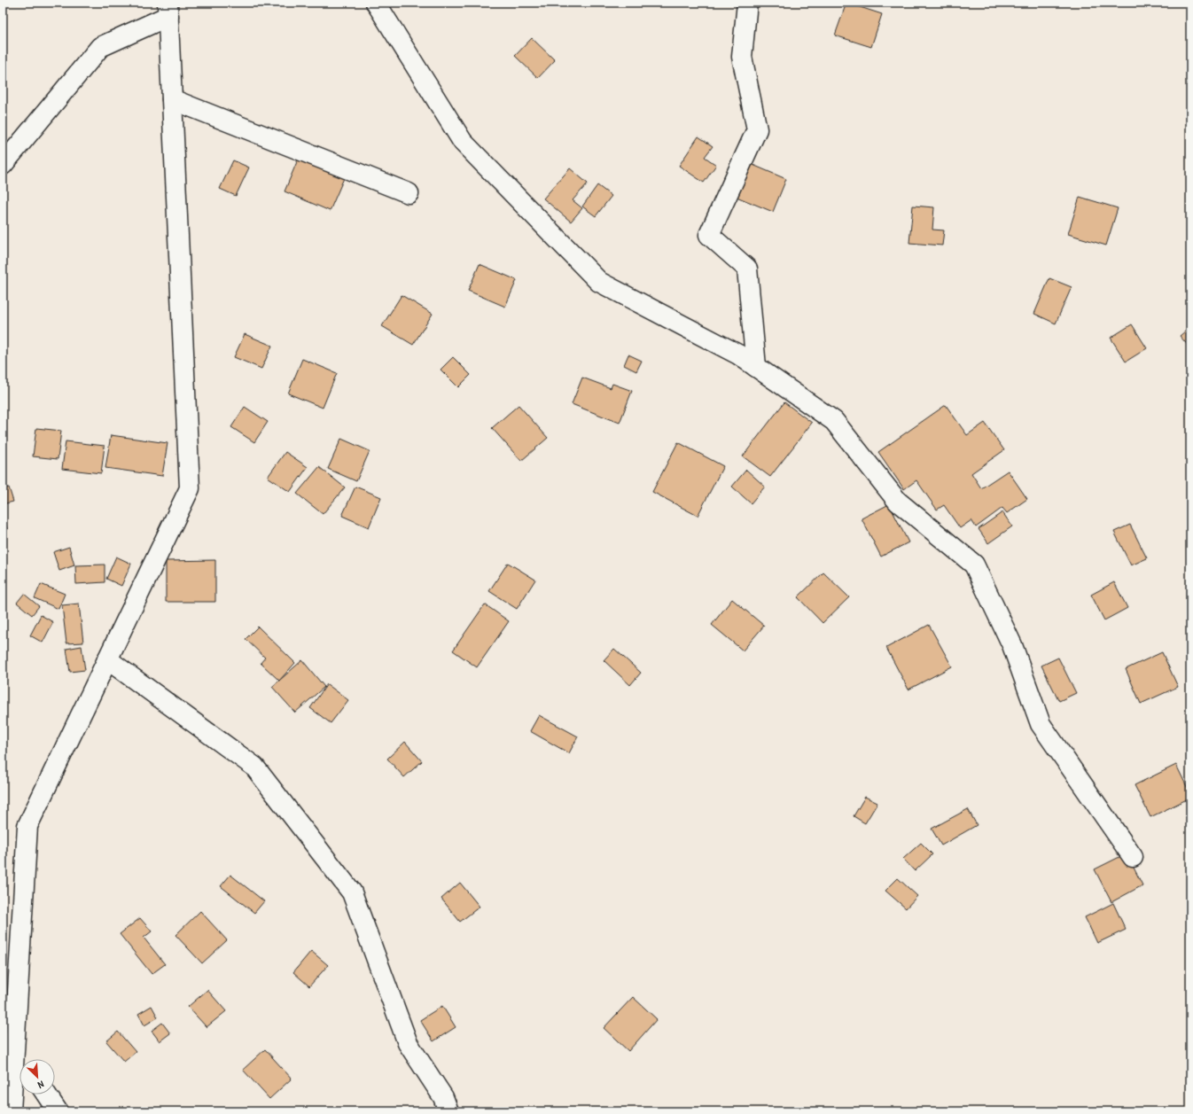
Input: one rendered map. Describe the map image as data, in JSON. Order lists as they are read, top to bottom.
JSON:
{
  "north": "bottom right"
}
